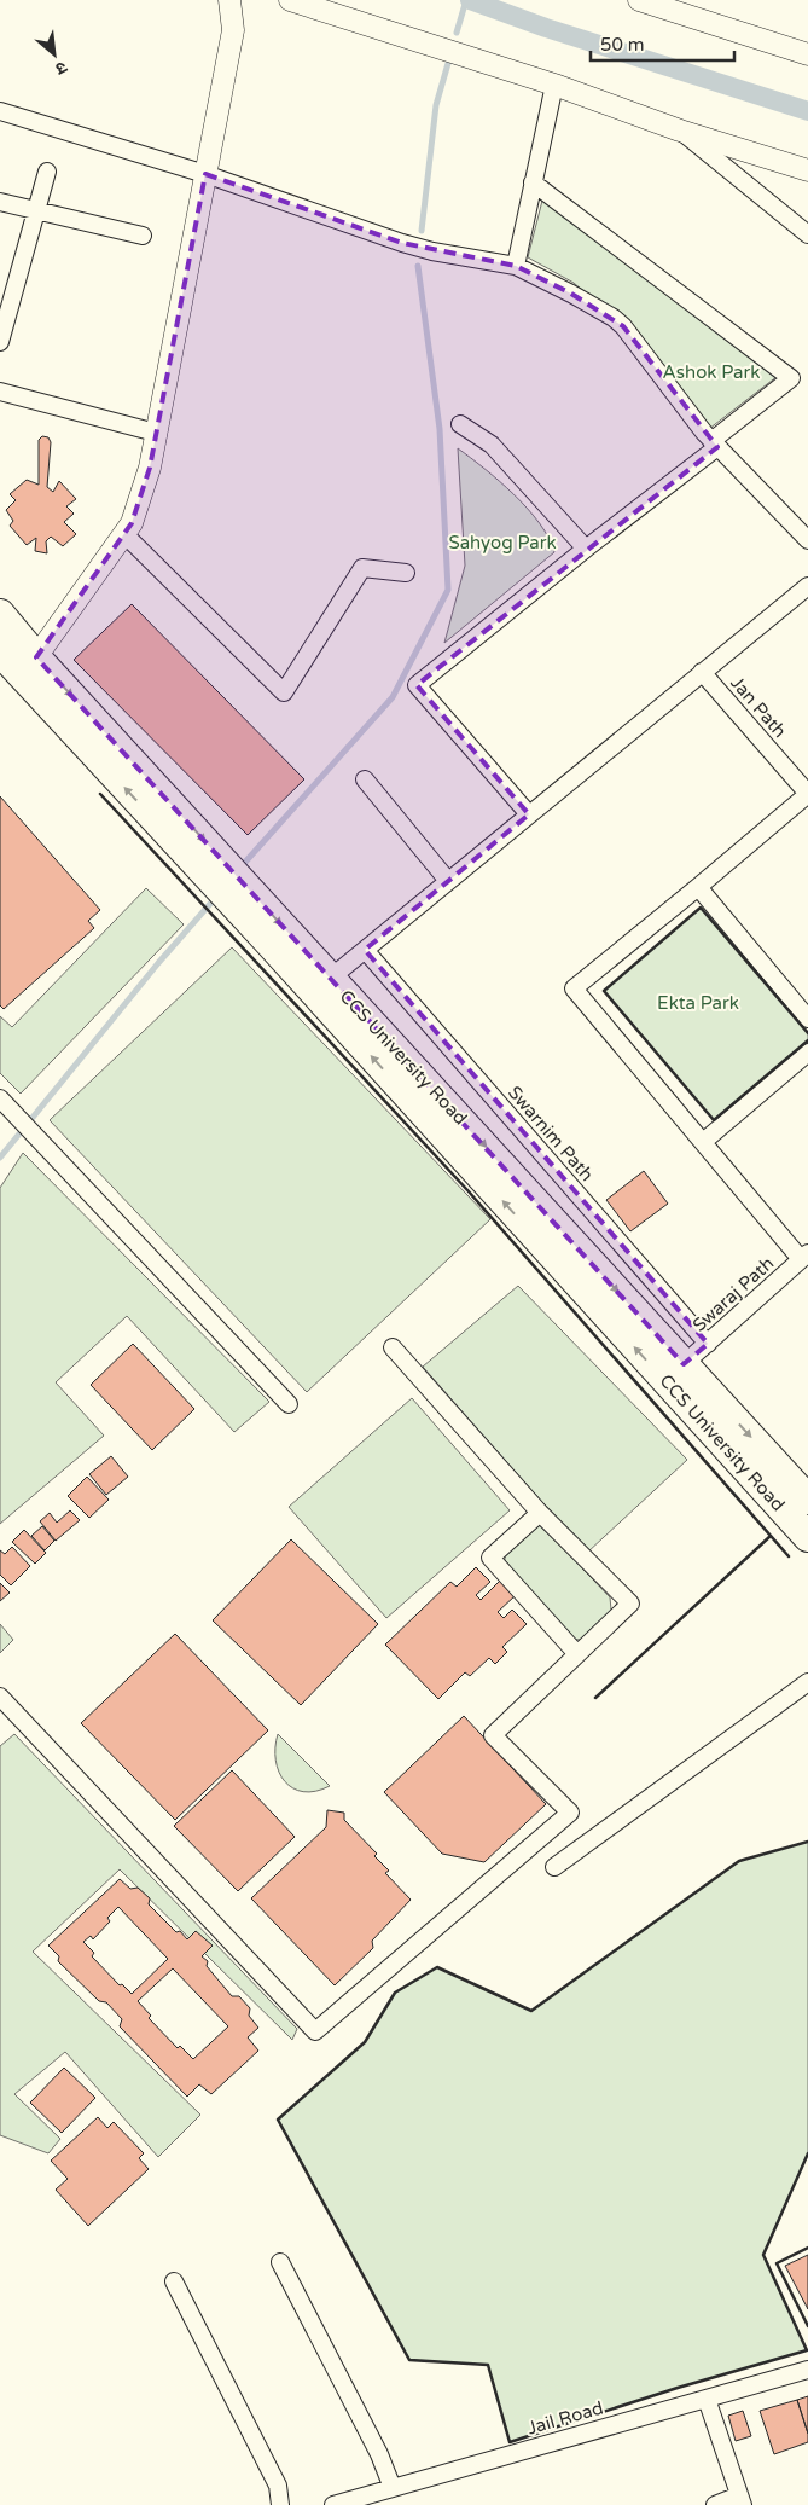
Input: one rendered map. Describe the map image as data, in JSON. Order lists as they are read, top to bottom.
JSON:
{
  "streets": {
    "highway": ["CCS University Road"],
    "street": [
      "Jan Path",
      "Swarnim Path",
      "Swaraj Path",
      "Jail Road"
    ]
  },
  "crossings": [
    ["CCS University Road", "Swaraj Path"],
    ["Swarnim Path", "Swaraj Path"]
  ],
  "parks": ["Ashok Park", "Sahyog Park", "Ekta Park"],
  "scale_bar": "50 m",
  "north": "bottom right"
}
